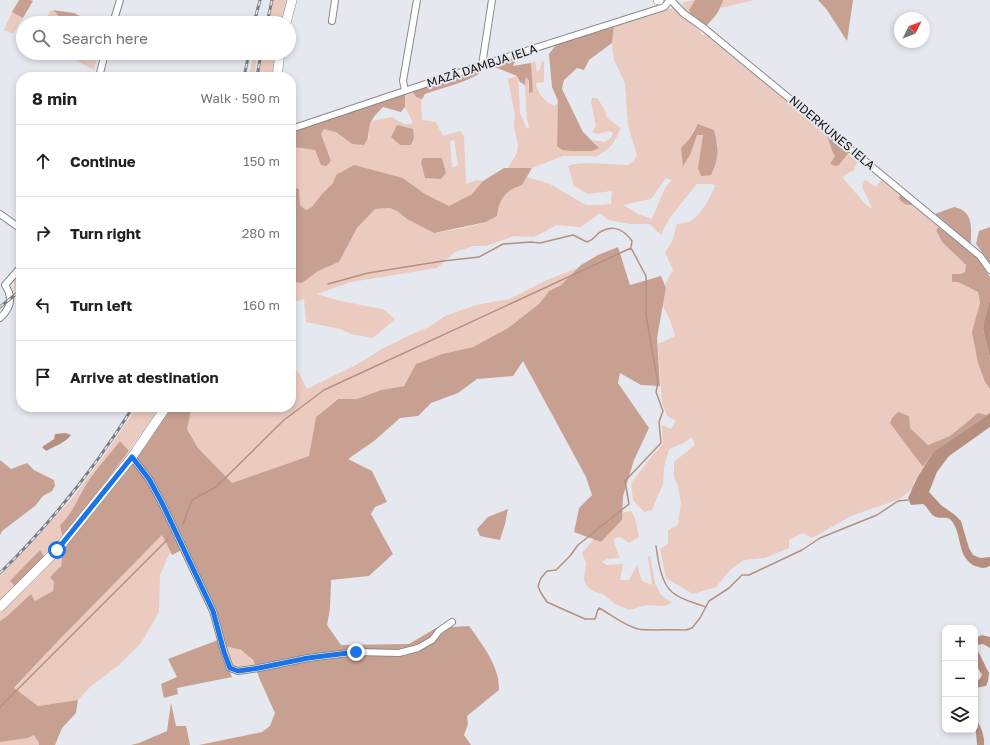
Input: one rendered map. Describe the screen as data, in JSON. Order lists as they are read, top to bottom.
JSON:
{
  "streets": {
    "street": ["MAZĀ DAMBJA IELA", "NIDERKUNES IELA"]
  },
  "crossings": [
    ["MAZĀ DAMBJA IELA", "NIDERKUNES IELA"]
  ],
  "north": "top right",
  "page": {
    "search": "Search here",
    "heading": ["8 min", "Walk · 590 m"],
    "list": [
      ["Continue", "150 m"],
      ["Turn right", "280 m"],
      ["Turn left", "160 m"],
      "Arrive at destination"
    ],
    "map_buttons": ["+", "−"]
  }
}
